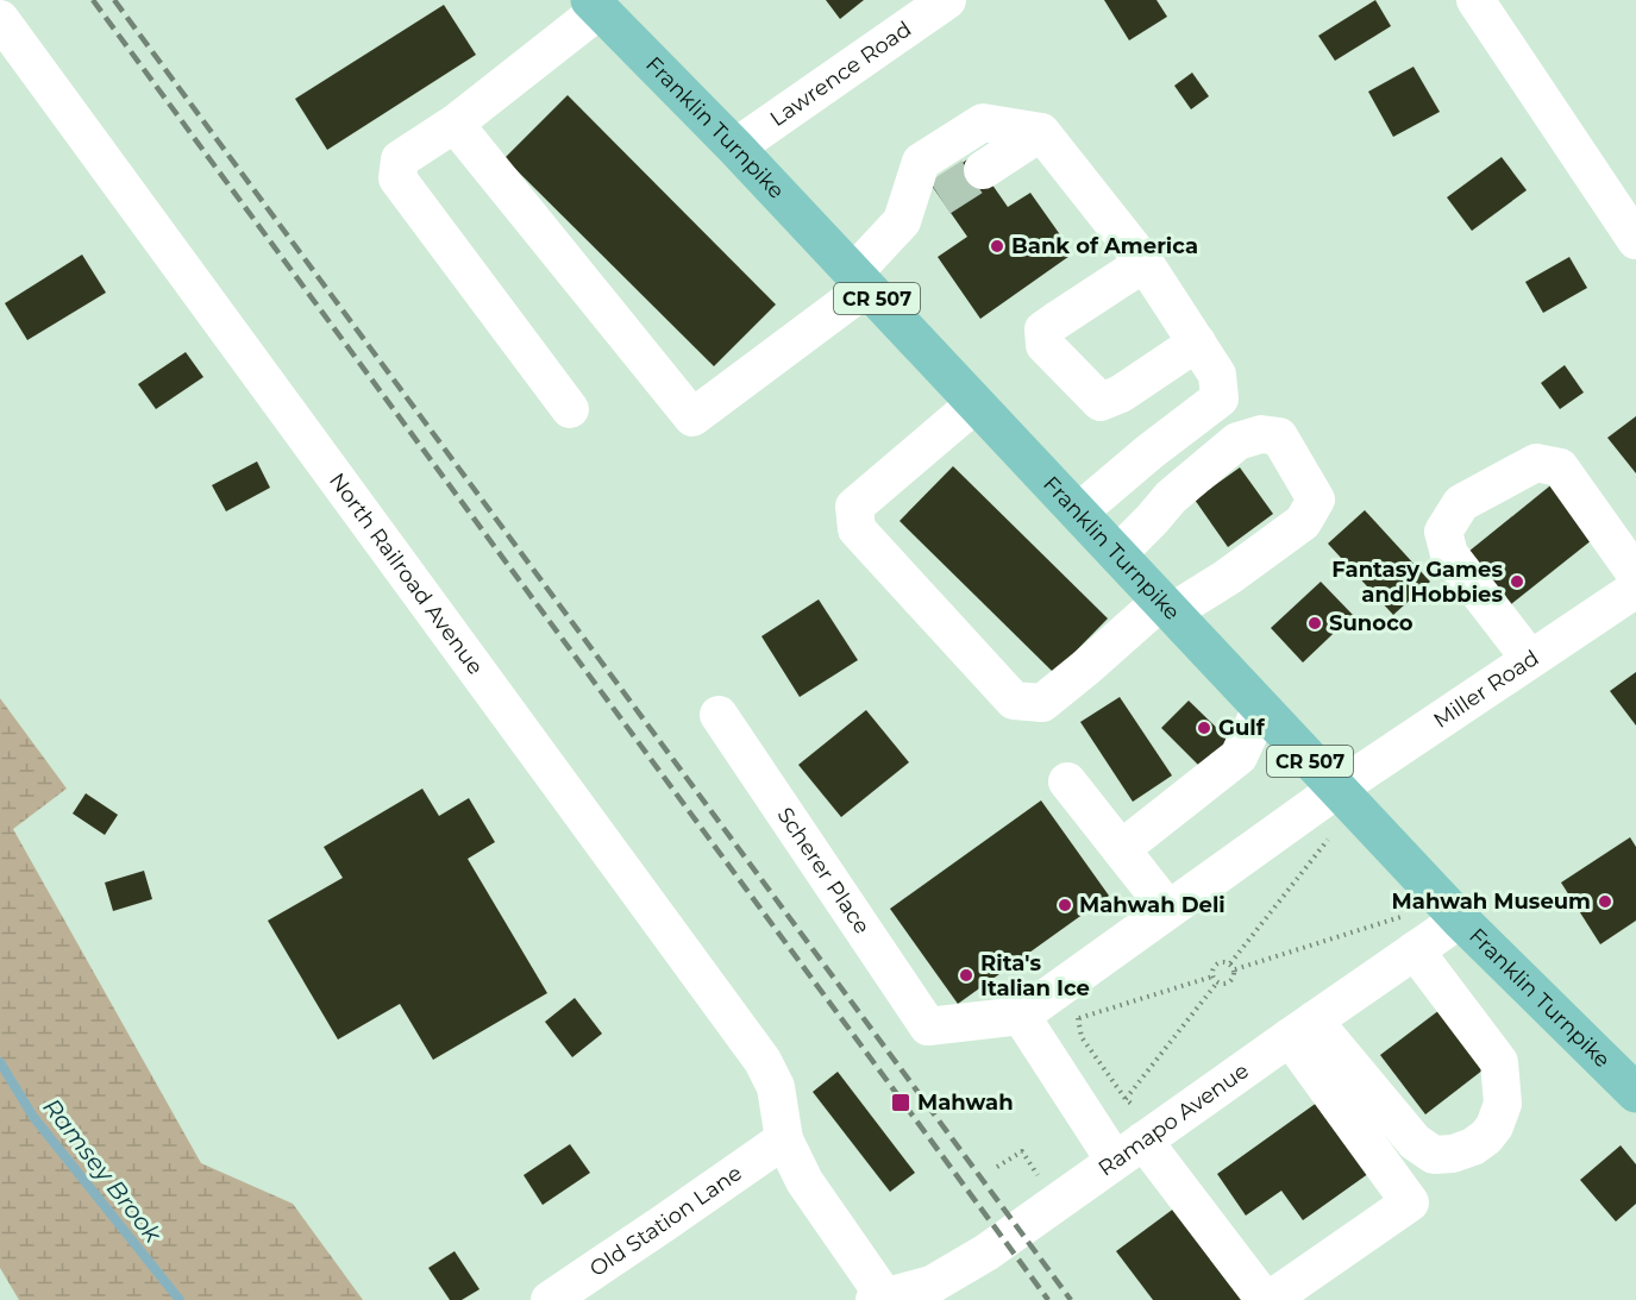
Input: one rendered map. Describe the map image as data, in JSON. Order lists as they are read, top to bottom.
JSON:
{
  "streets": {
    "main road": ["Franklin Turnpike", "CR 507"],
    "street": [
      "Lawrence Road",
      "North Railroad Avenue",
      "Miller Road",
      "Scherer Place",
      "Ramapo Avenue",
      "Old Station Lane"
    ]
  },
  "crossings": [
    ["Lawrence Road", "Franklin Turnpike"],
    ["Franklin Turnpike", "Miller Road"],
    ["Franklin Turnpike", "Ramapo Avenue"],
    ["North Railroad Avenue", "Ramapo Avenue"],
    ["North Railroad Avenue", "Old Station Lane"],
    ["Miller Road", "Scherer Place"]
  ],
  "water": ["Ramsey Brook"],
  "places": {
    "other": [
      "Bank of America",
      "Fantasy Games and Hobbies",
      "Sunoco",
      "Gulf",
      "Mahwah Museum",
      "Mahwah Deli",
      "Rita's Italian Ice"
    ],
    "transit": ["Mahwah"]
  }
}
